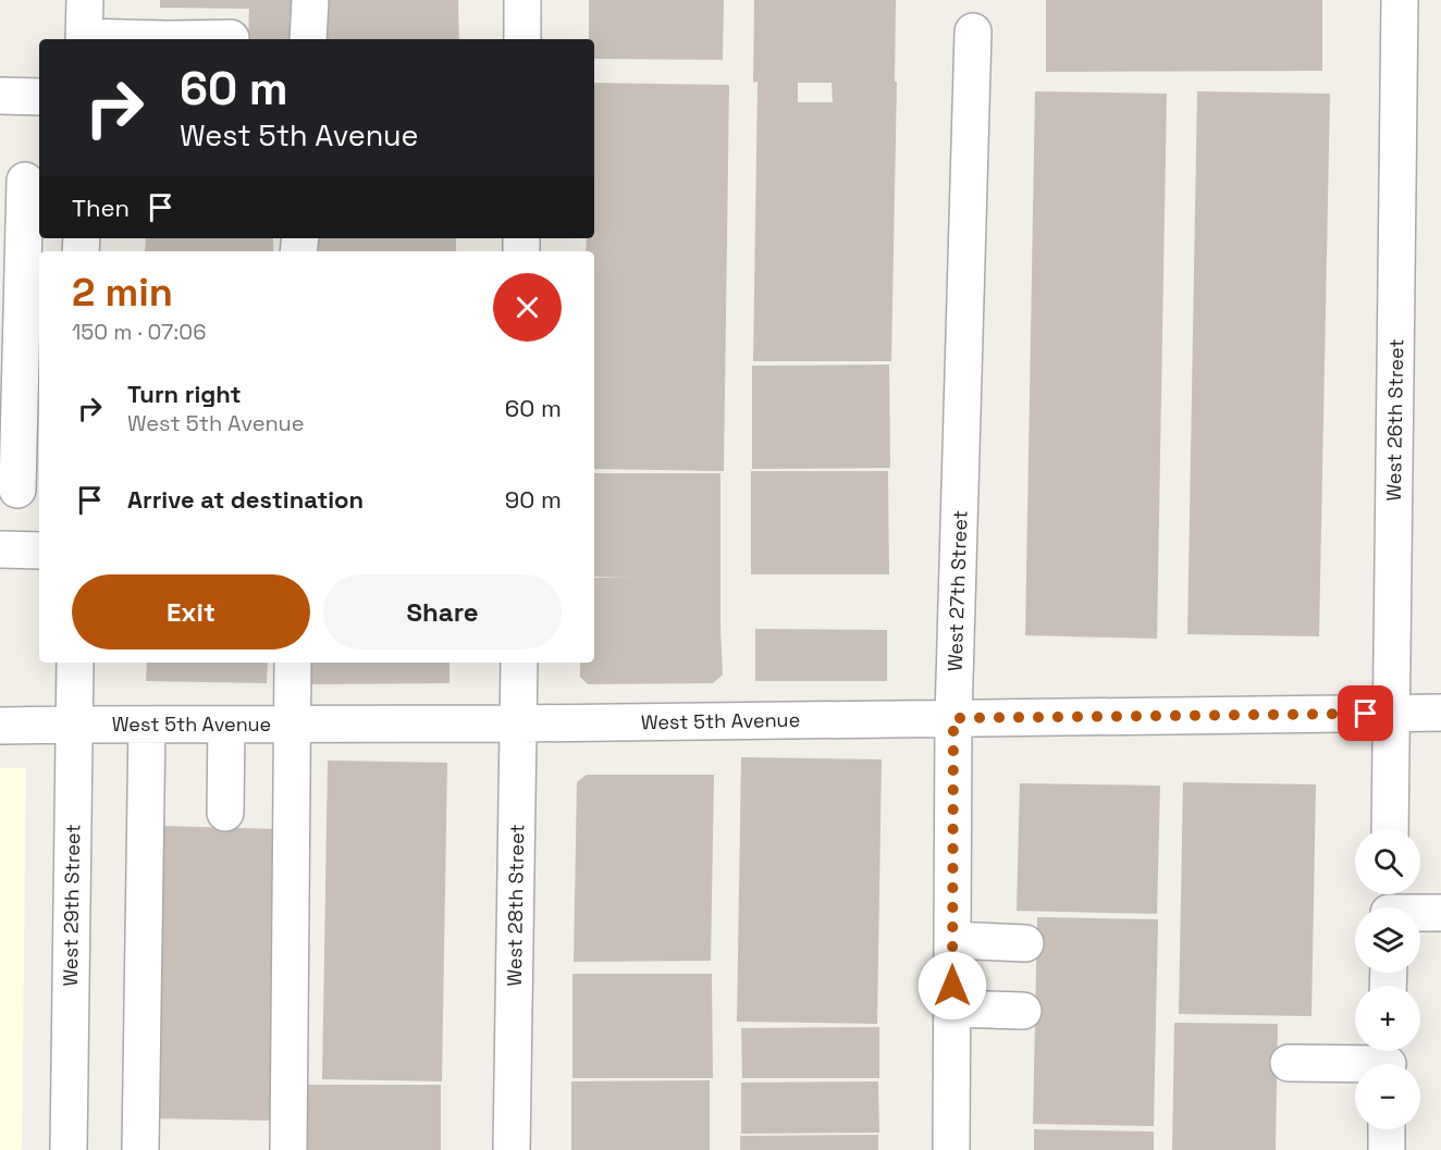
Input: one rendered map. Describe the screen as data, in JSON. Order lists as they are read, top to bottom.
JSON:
{
  "streets": {
    "street": [
      "West 26th Street",
      "West 27th Street",
      "West 5th Avenue",
      "West 29th Street",
      "West 28th Street"
    ]
  },
  "crossings": [
    ["West 26th Street", "West 5th Avenue"],
    ["West 27th Street", "West 5th Avenue"],
    ["West 5th Avenue", "West 29th Street"],
    ["West 5th Avenue", "West 28th Street"]
  ],
  "page": {
    "turn": ["60 m", "West 5th Avenue"],
    "then": "Then",
    "heading": ["2 min", "150 m · 07:06"],
    "list": [
      {
        "name": "Turn right",
        "note": "West 5th Avenue",
        "value": "60 m"
      },
      {
        "name": "Arrive at destination",
        "value": "90 m"
      }
    ],
    "buttons": ["Exit", "Share"],
    "map_buttons": ["+", "−"]
  }
}
